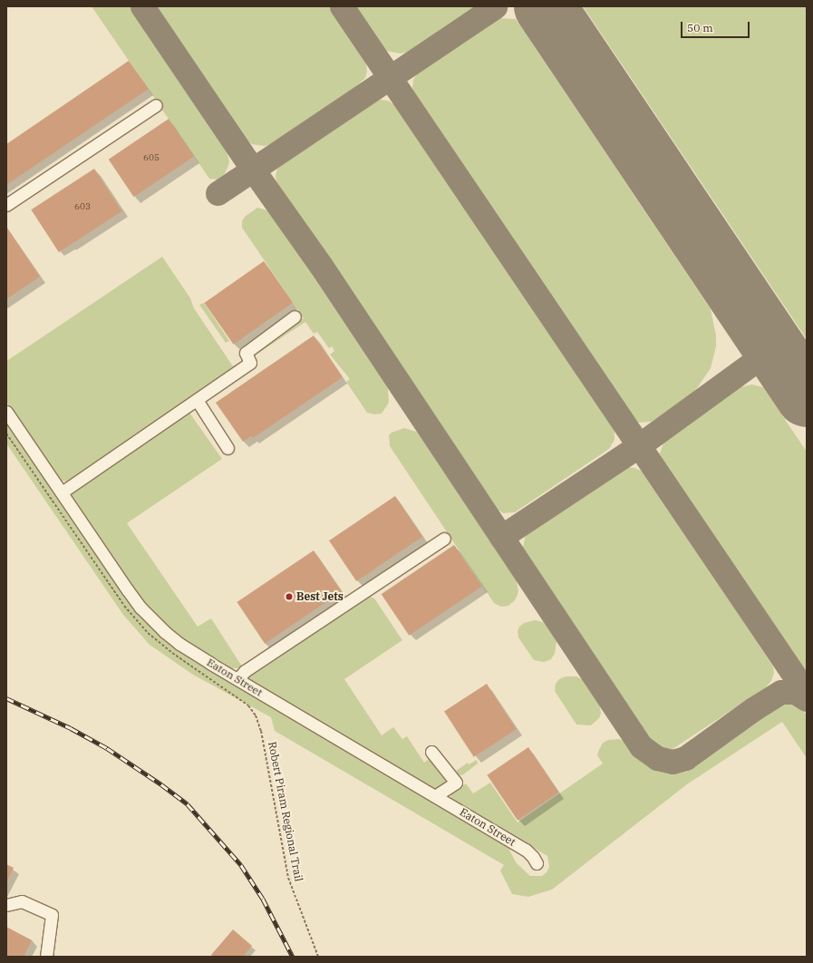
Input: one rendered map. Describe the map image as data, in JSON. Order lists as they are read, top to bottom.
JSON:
{
  "streets": {
    "lane": ["Eaton Street"],
    "path": ["Robert Piram Regional Trail"]
  },
  "places": ["Best Jets"],
  "house_numbers": ["605", "603"],
  "scale_bar": "50 m"
}
